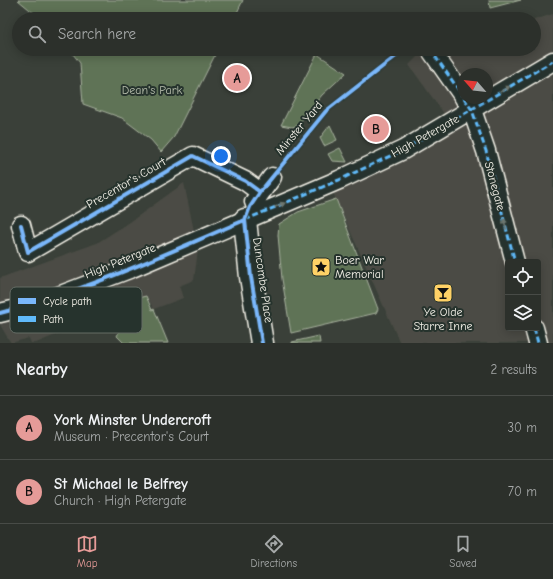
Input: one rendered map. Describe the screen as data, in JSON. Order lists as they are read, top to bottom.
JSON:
{
  "streets": {
    "street": [
      "High Petergate",
      "Precentor's Court",
      "Stonegate",
      "Duncombe Place"
    ],
    "cycle path": ["Minster Yard"]
  },
  "crossings": [
    ["High Petergate", "Duncombe Place"]
  ],
  "one_way": ["High Petergate", "Stonegate"],
  "parks": ["Dean's Park"],
  "places": {
    "place": ["Boer War Memorial"],
    "bar": ["Ye Olde Starre Inne"]
  },
  "legend": ["Cycle path", "Path"],
  "north": "top left",
  "page": {
    "search": "Search here",
    "pins": ["A", "B"],
    "heading": ["Nearby", "2 results"],
    "list": [
      {
        "mark": "A",
        "name": "York Minster Undercroft",
        "note": "Museum · Precentor's Court",
        "value": "30 m"
      },
      {
        "mark": "B",
        "name": "St Michael le Belfrey",
        "note": "Church · High Petergate",
        "value": "70 m"
      }
    ],
    "nav": ["Map", "Directions", "Saved"]
  }
}
